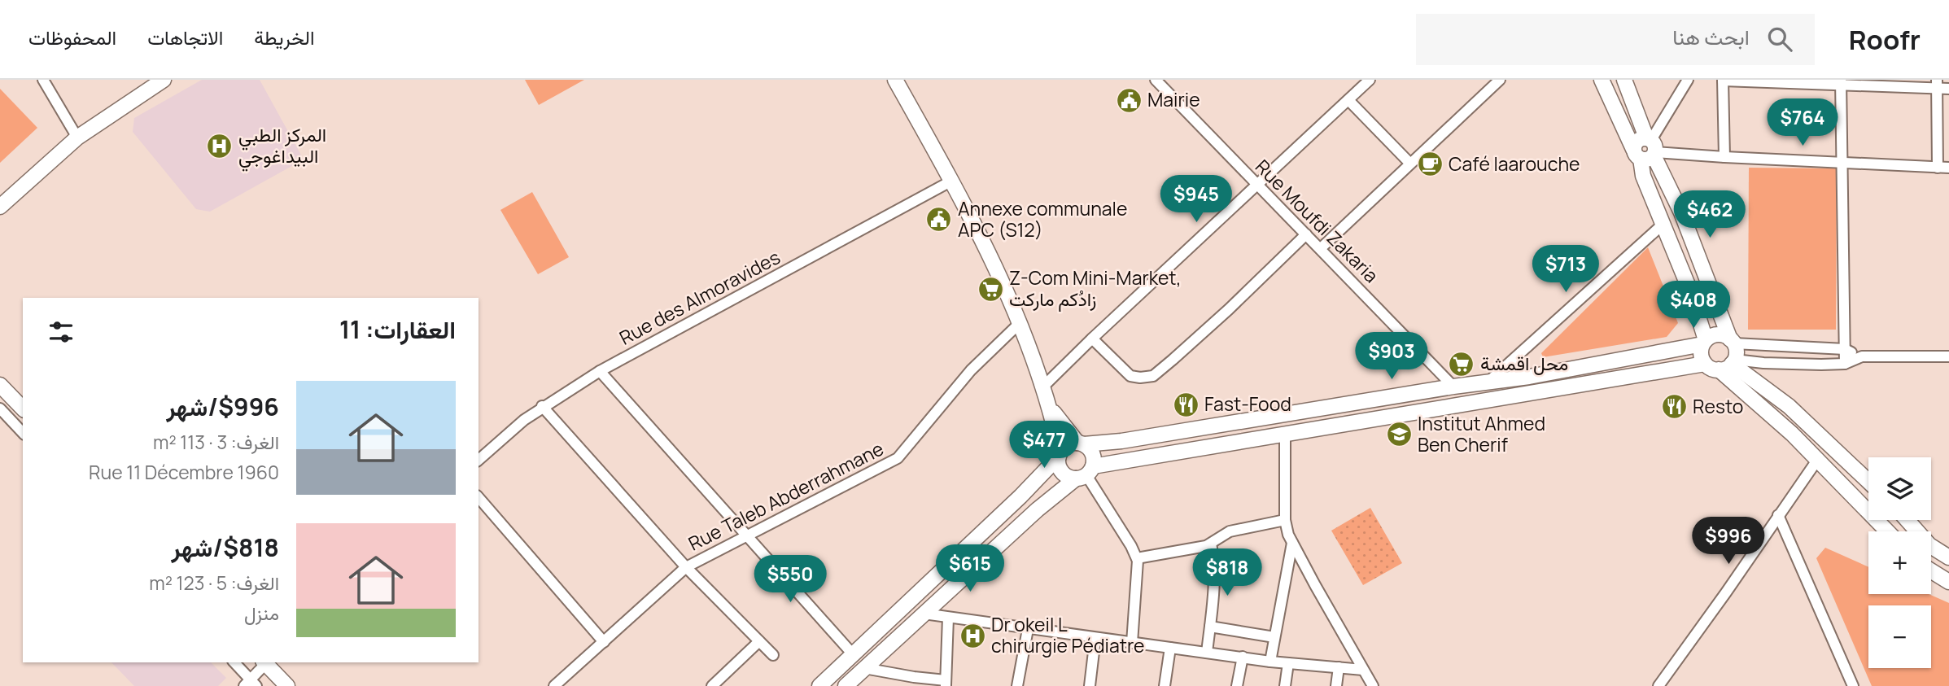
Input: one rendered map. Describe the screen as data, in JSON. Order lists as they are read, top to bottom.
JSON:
{
  "streets": {
    "street": ["Rue Moufdi Zakaria", "Rue des Almoravides", "Rue Taleb Abderrahmane"]
  },
  "places": {
    "public building": ["Mairie", "Annexe communale APC (S12)"],
    "hospital": ["المركز الطبي البيداغوجي", "Dr okeil L chirurgie Pédiatre"],
    "cafe": ["Café laarouche"],
    "supermarket": ["Z-Com Mini-Market, زادُكم ماركت", "محل اقمشة"],
    "restaurant": ["Fast-Food", "Resto"],
    "school or university": ["Institut Ahmed Ben Cherif"]
  },
  "page": {
    "header": "Roofr",
    "search": "ابحث هنا",
    "nav": ["الخريطة", "الاتجاهات", "المحفوظات"],
    "price": [
      "$764",
      "$945",
      "$462",
      "$713",
      "$408",
      "$903",
      "$477",
      "$996",
      "$615",
      "$818",
      "$550"
    ],
    "heading": "العقارات: 11",
    "list": [
      {
        "name": "$996/شهر",
        "note": "الغرف: 3 · 113 m² · Rue 11 Décembre 1960"
      },
      {
        "name": "$818/شهر",
        "note": "الغرف: 5 · 123 m² · منزل"
      }
    ],
    "map_buttons": ["+", "−"]
  }
}
